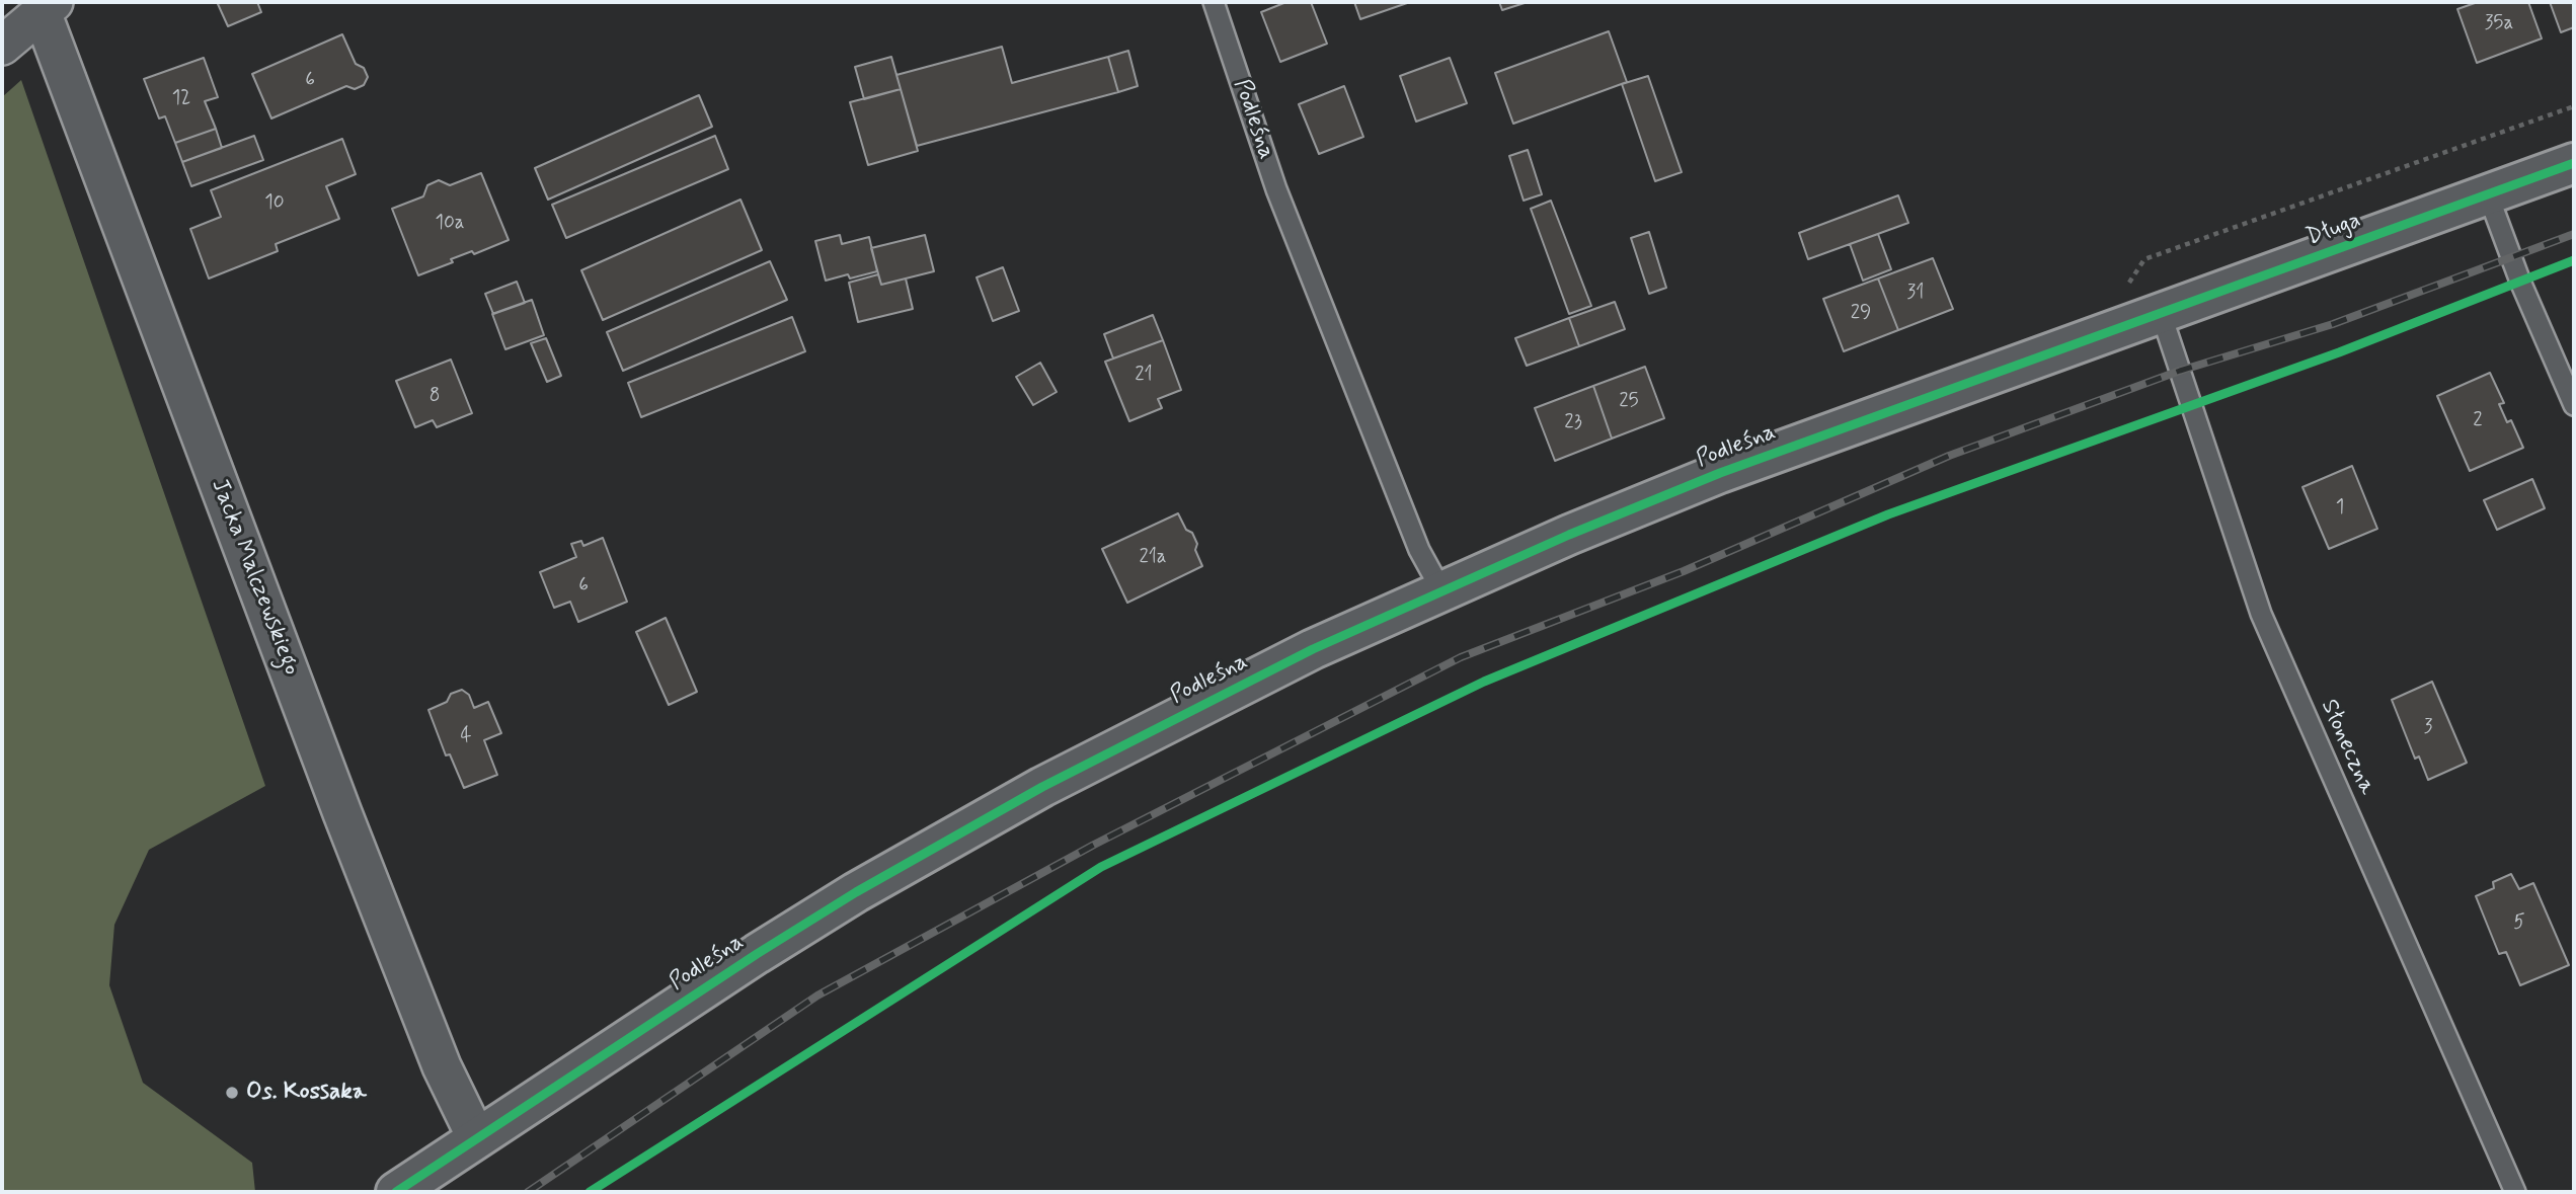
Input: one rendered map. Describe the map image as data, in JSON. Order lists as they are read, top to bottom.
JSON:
{
  "streets": {
    "street": ["Podleśna", "Długa", "Jacka Malczewskiego"],
    "lane": ["Słoneczna"]
  },
  "crossings": [
    ["Podleśna", "Długa"],
    ["Podleśna", "Jacka Malczewskiego"],
    ["Długa", "Słoneczna"]
  ],
  "places": ["Os. Kossaka"],
  "house_numbers": [
    "35a",
    "6",
    "12",
    "10",
    "10a",
    "31",
    "29",
    "21",
    "8",
    "25",
    "2",
    "23",
    "1",
    "21a",
    "6",
    "3",
    "4",
    "5"
  ]
}
